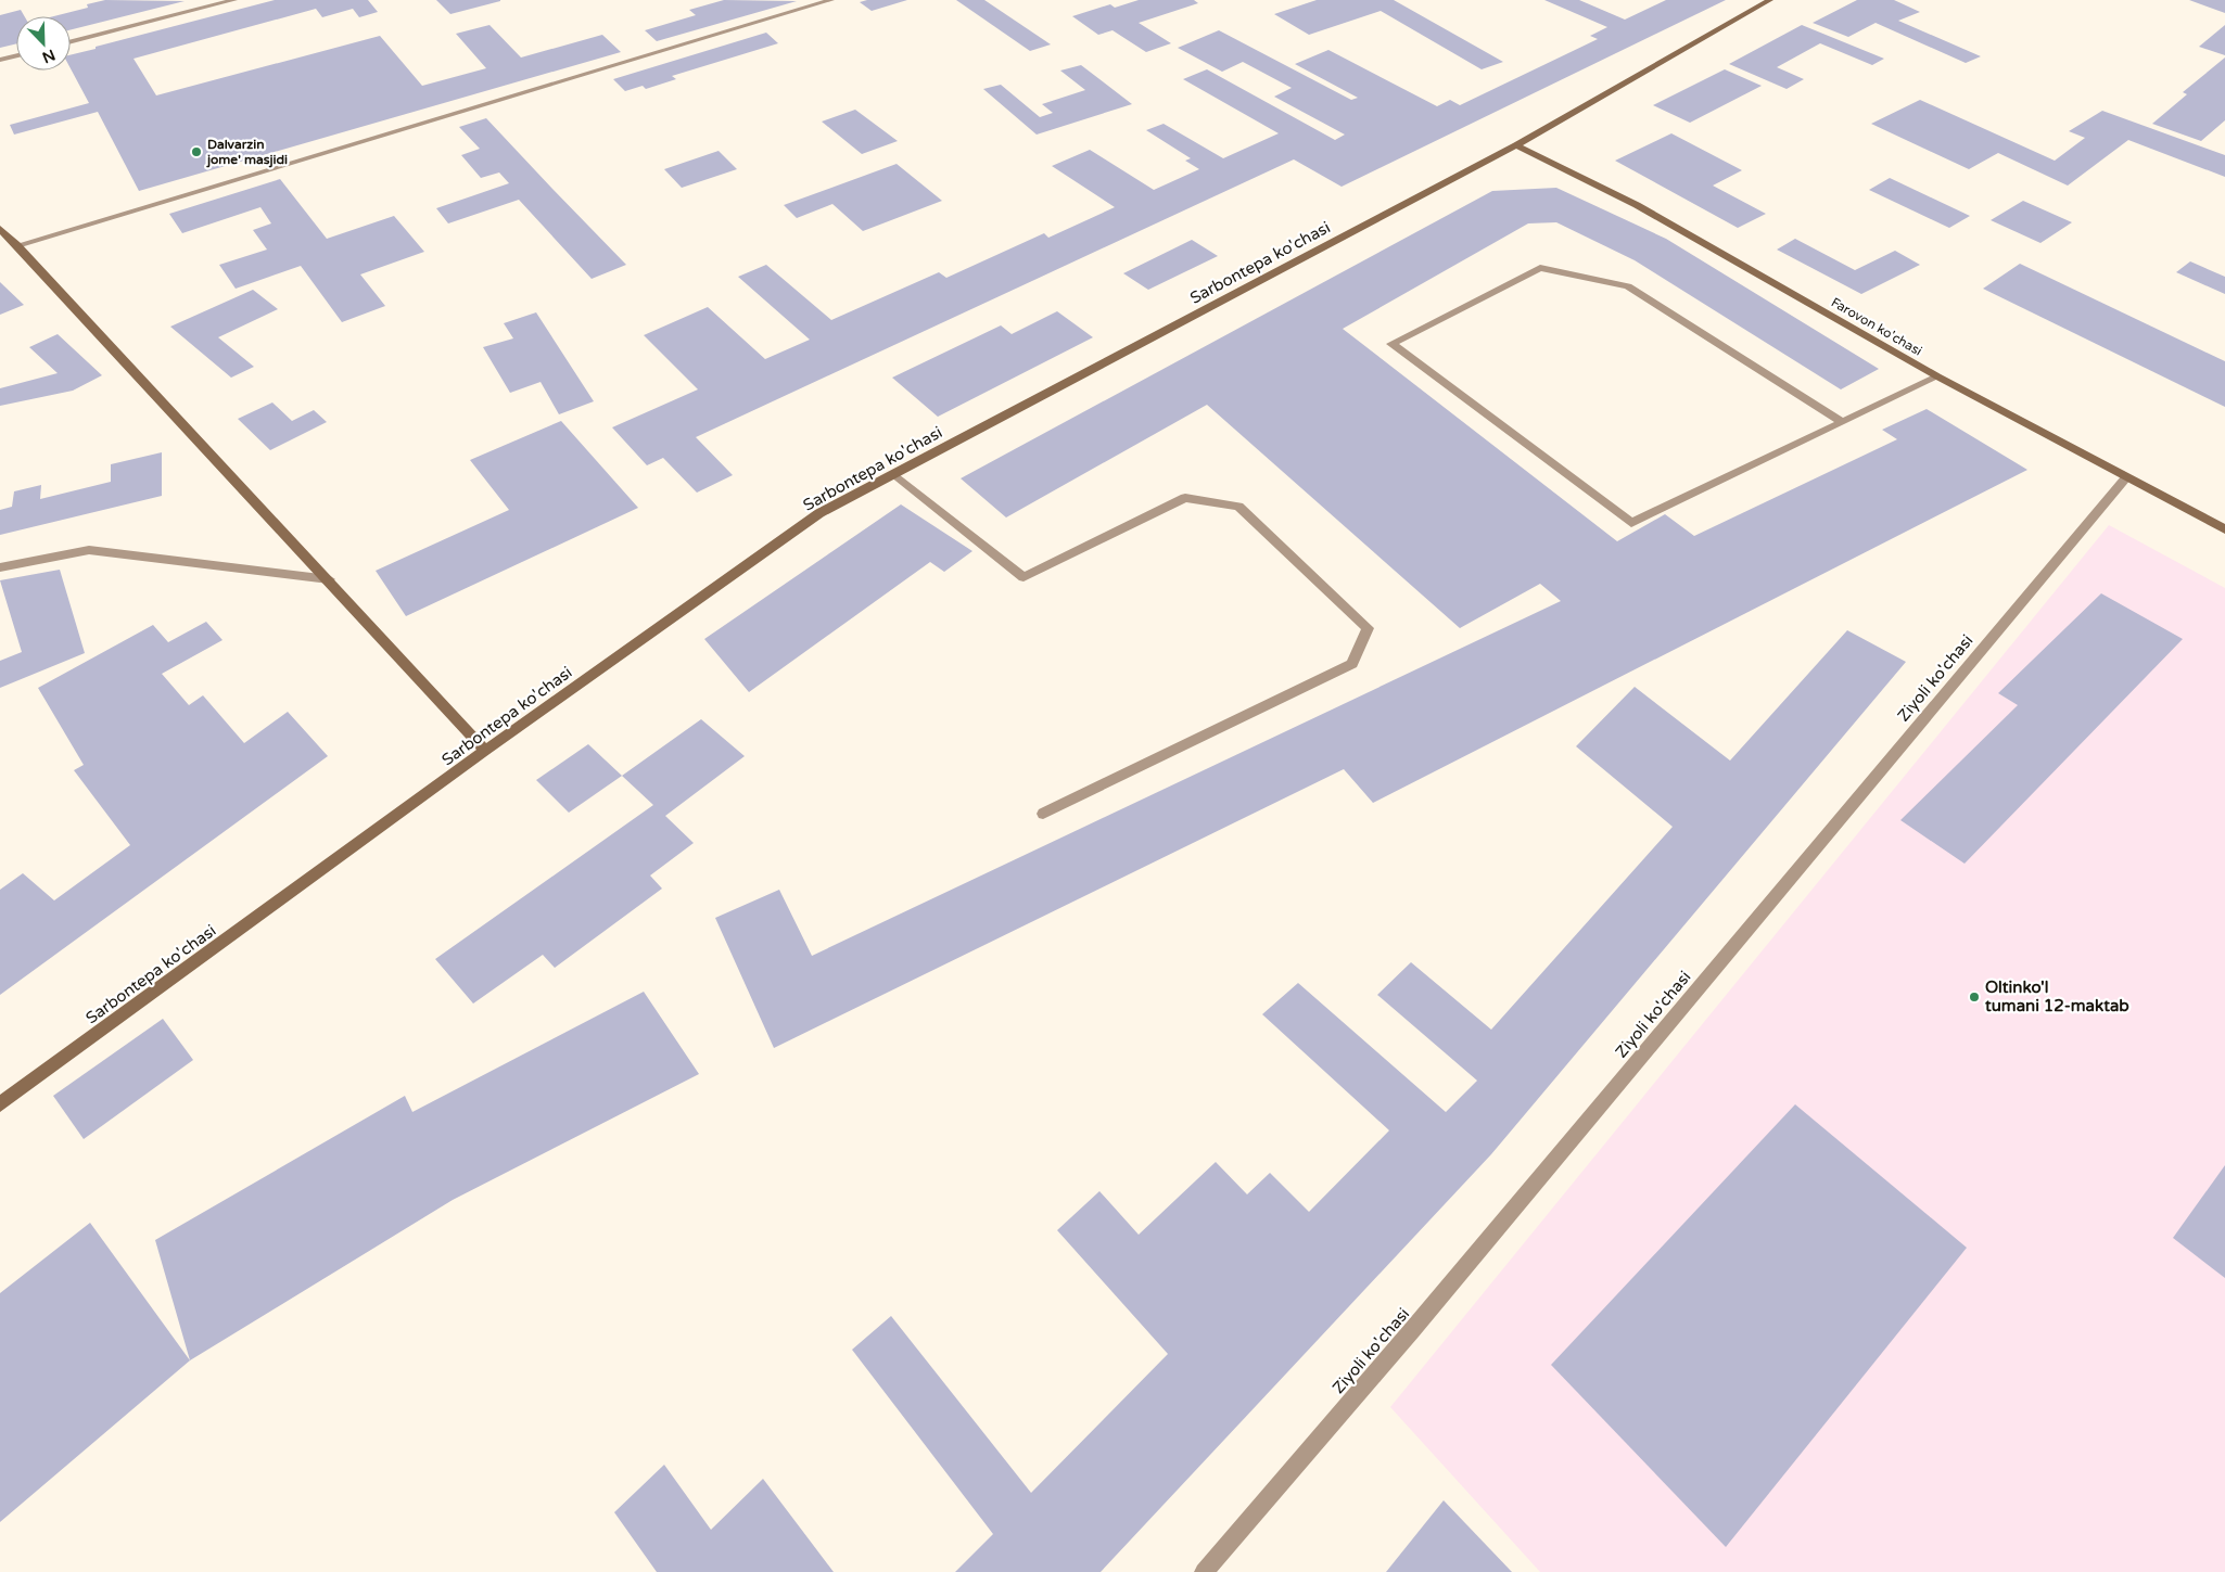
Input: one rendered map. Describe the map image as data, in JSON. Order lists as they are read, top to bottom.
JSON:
{
  "streets": {
    "street": ["Sarbontepa ko'chasi", "Farovon ko'chasi", "Ziyoli ko'chasi"]
  },
  "crossings": [
    ["Sarbontepa ko'chasi", "Farovon ko'chasi"],
    ["Farovon ko'chasi", "Ziyoli ko'chasi"]
  ],
  "places": ["Dalvarzin jome' masjidi", "Oltinko'l tumani 12-maktab"],
  "north": "bottom right"
}
